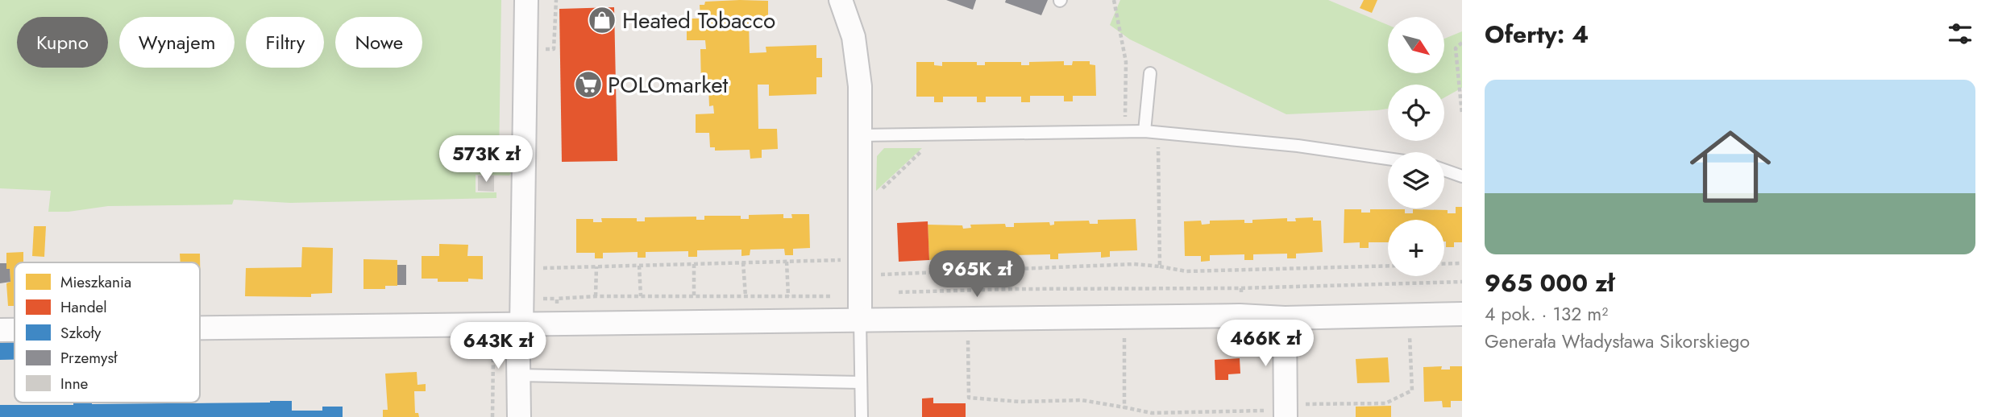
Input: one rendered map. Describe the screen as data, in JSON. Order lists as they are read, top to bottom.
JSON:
{
  "places": {
    "shop": ["Heated Tobacco"],
    "supermarket": ["POLOmarket"]
  },
  "legend": [
    "Mieszkania",
    "Handel",
    "Szkoły",
    "Przemysł",
    "Inne"
  ],
  "north": "bottom right",
  "page": {
    "heading": "Oferty: 4",
    "map_buttons": "+",
    "chip": [
      "Kupno",
      "Wynajem",
      "Filtry",
      "Nowe"
    ],
    "list": [
      {
        "name": "965 000 zł",
        "note": "4 pok. · 132 m² · Generała Władysława Sikorskiego"
      }
    ],
    "price": [
      "573K zł",
      "965K zł",
      "466K zł",
      "643K zł"
    ]
  }
}
